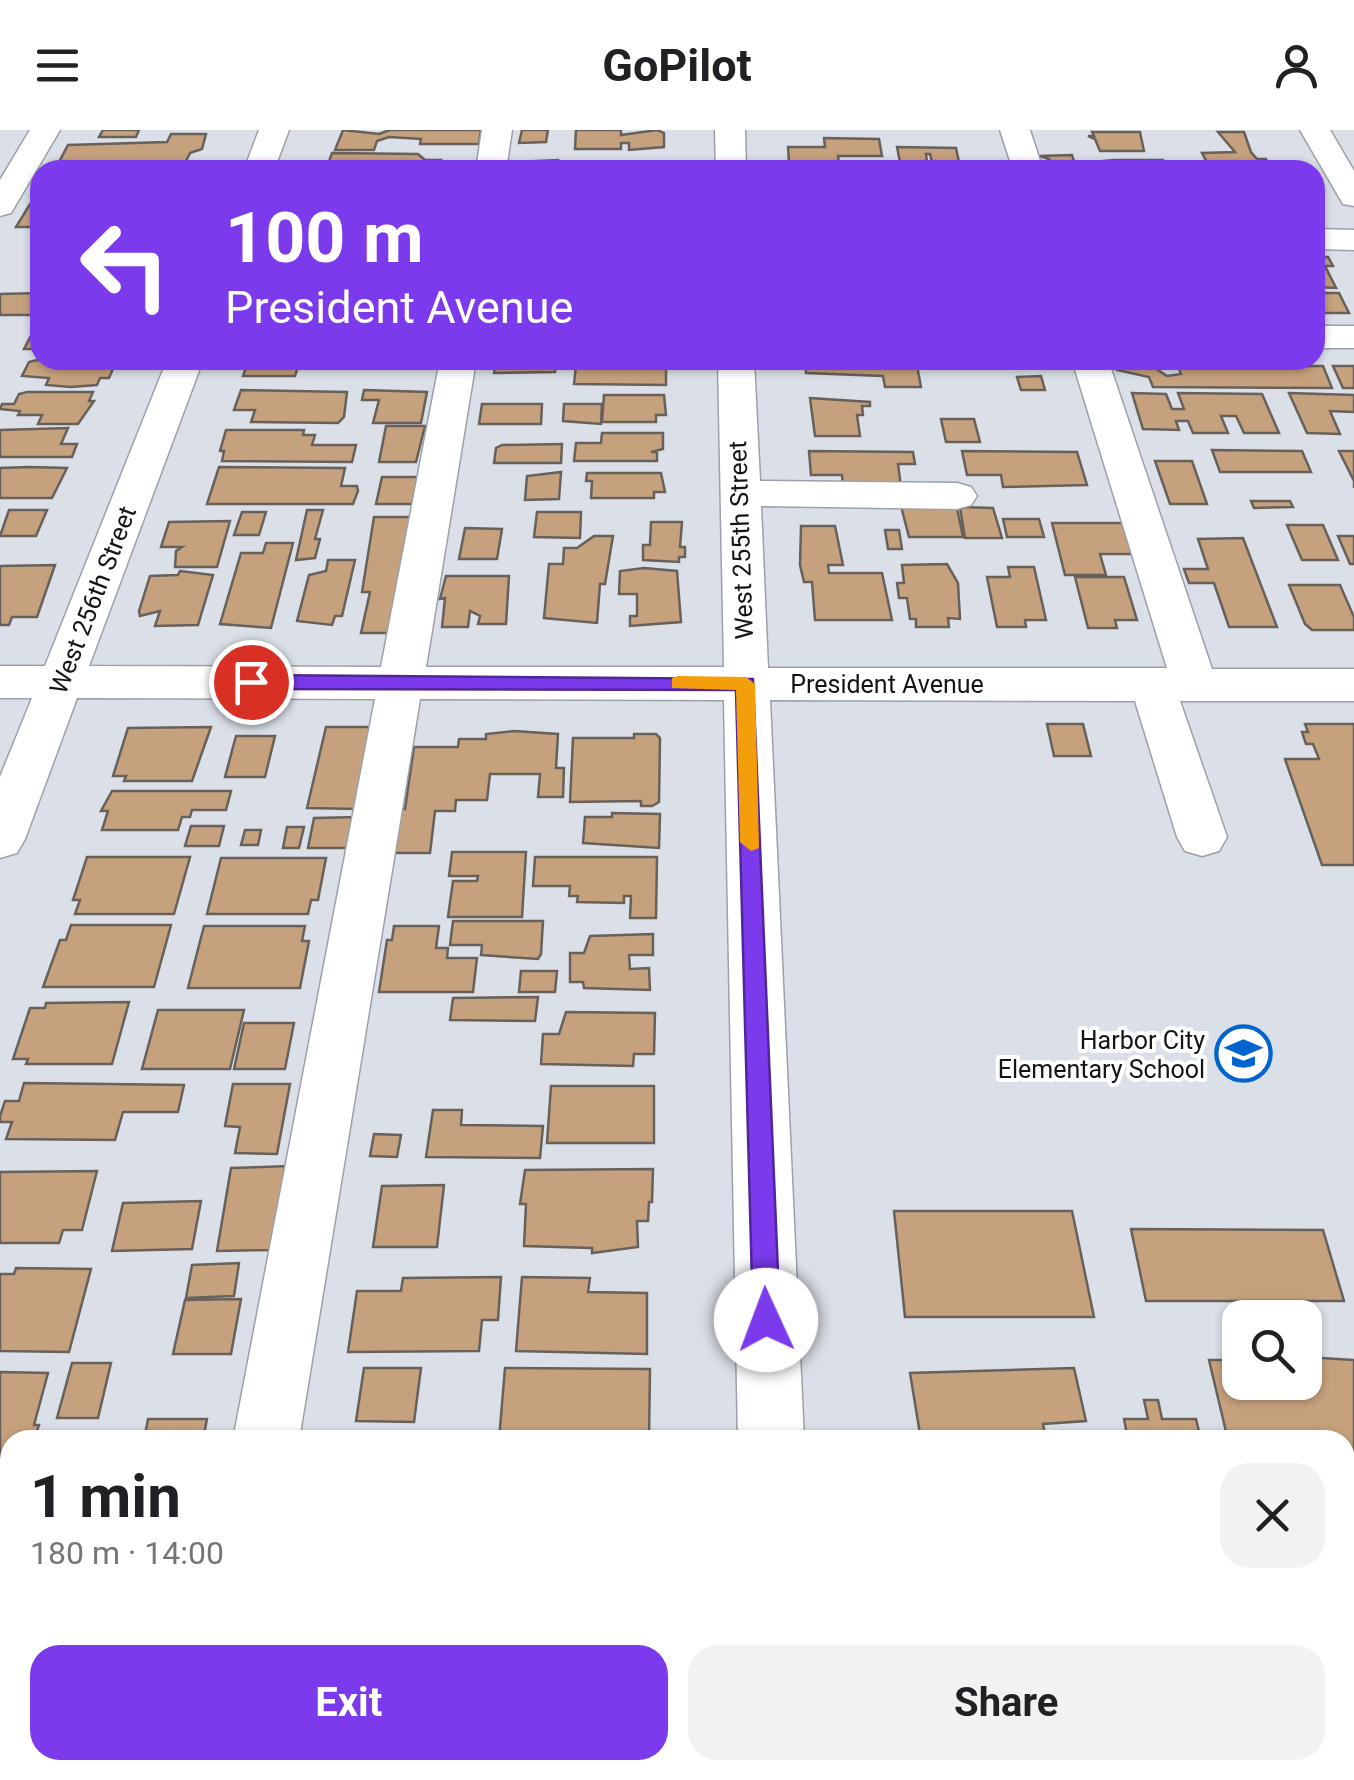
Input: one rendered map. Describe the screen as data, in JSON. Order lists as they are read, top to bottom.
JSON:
{
  "streets": {
    "street": ["West 255th Street", "West 256th Street", "President Avenue"]
  },
  "crossings": [
    ["West 255th Street", "President Avenue"],
    ["West 256th Street", "President Avenue"]
  ],
  "places": {
    "school or university": ["Harbor City Elementary School"]
  },
  "page": {
    "header": "GoPilot",
    "turn": ["100 m", "President Avenue"],
    "heading": ["1 min", "180 m · 14:00"],
    "buttons": ["Exit", "Share"]
  }
}
